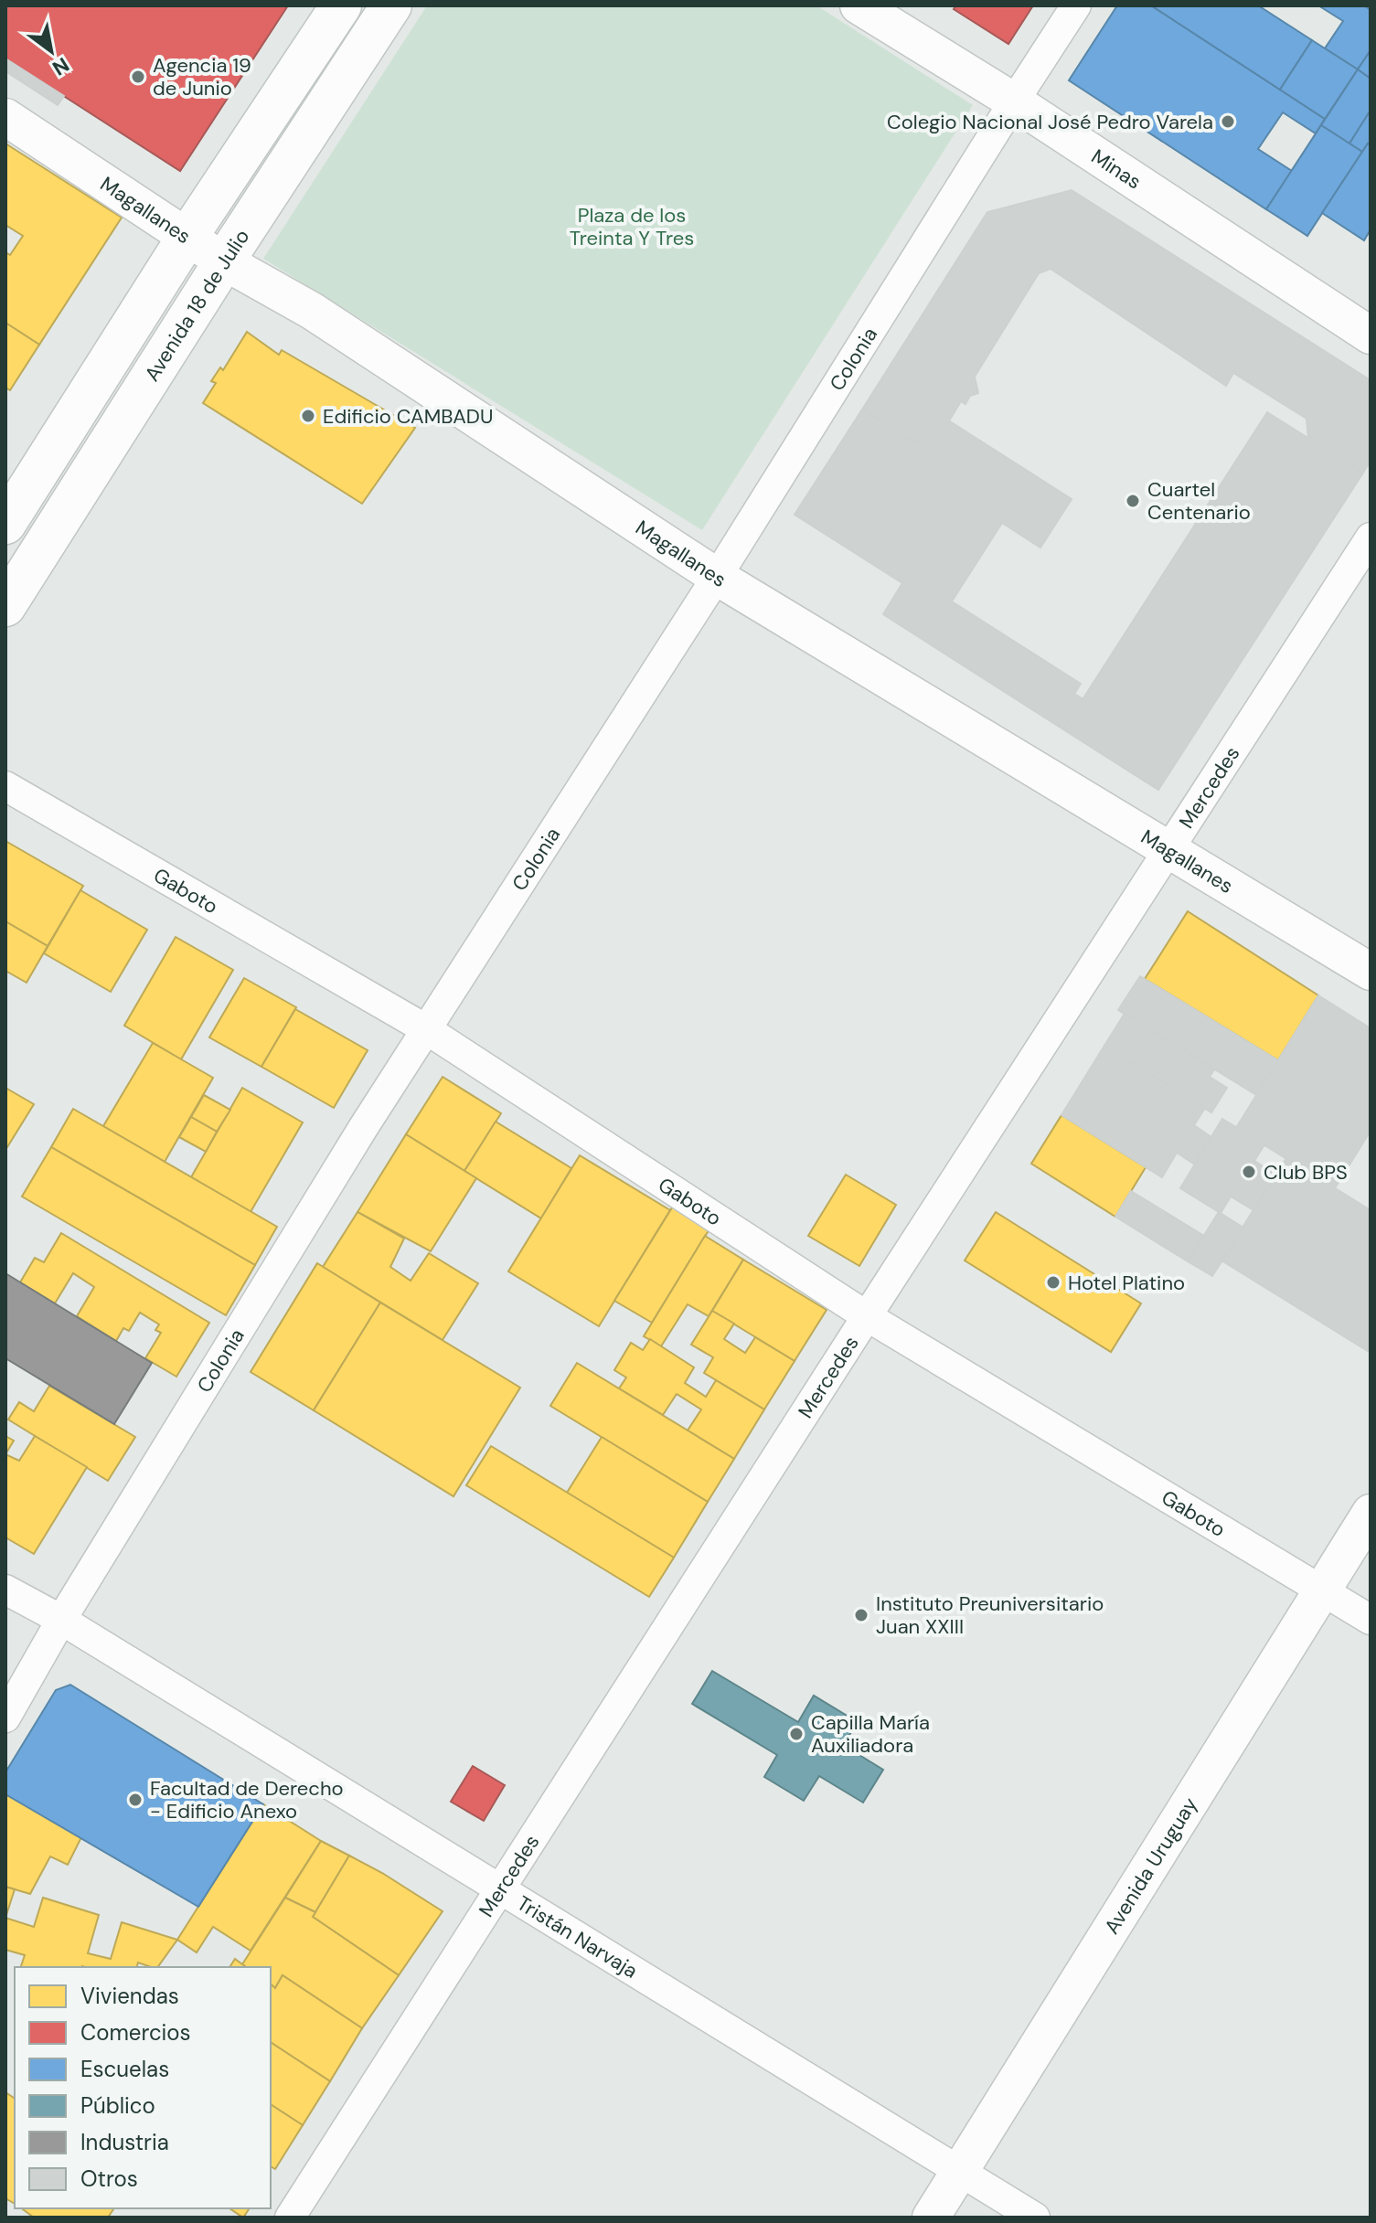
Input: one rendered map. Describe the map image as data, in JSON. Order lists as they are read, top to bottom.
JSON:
{
  "streets": {
    "main road": ["Avenida 18 de Julio"],
    "street": [
      "Minas",
      "Magallanes",
      "Colonia",
      "Mercedes",
      "Gaboto",
      "Avenida Uruguay",
      "Tristán Narvaja"
    ]
  },
  "crossings": [
    ["Minas", "Colonia"],
    ["Magallanes", "Avenida 18 de Julio"],
    ["Magallanes", "Colonia"],
    ["Magallanes", "Mercedes"],
    ["Colonia", "Gaboto"],
    ["Colonia", "Tristán Narvaja"],
    ["Mercedes", "Gaboto"],
    ["Mercedes", "Tristán Narvaja"],
    ["Gaboto", "Avenida Uruguay"],
    ["Avenida Uruguay", "Tristán Narvaja"]
  ],
  "parks": ["Plaza de los Treinta Y Tres"],
  "places": [
    "Agencia 19 de Junio",
    "Colegio Nacional José Pedro Varela",
    "Edificio CAMBADU",
    "Cuartel Centenario",
    "Club BPS",
    "Hotel Platino",
    "Instituto Preuniversitario Juan XXIII",
    "Capilla María Auxiliadora",
    "Facultad de Derecho - Edificio Anexo"
  ],
  "legend": [
    "Viviendas",
    "Comercios",
    "Escuelas",
    "Público",
    "Industria",
    "Otros"
  ],
  "north": "bottom right"
}
